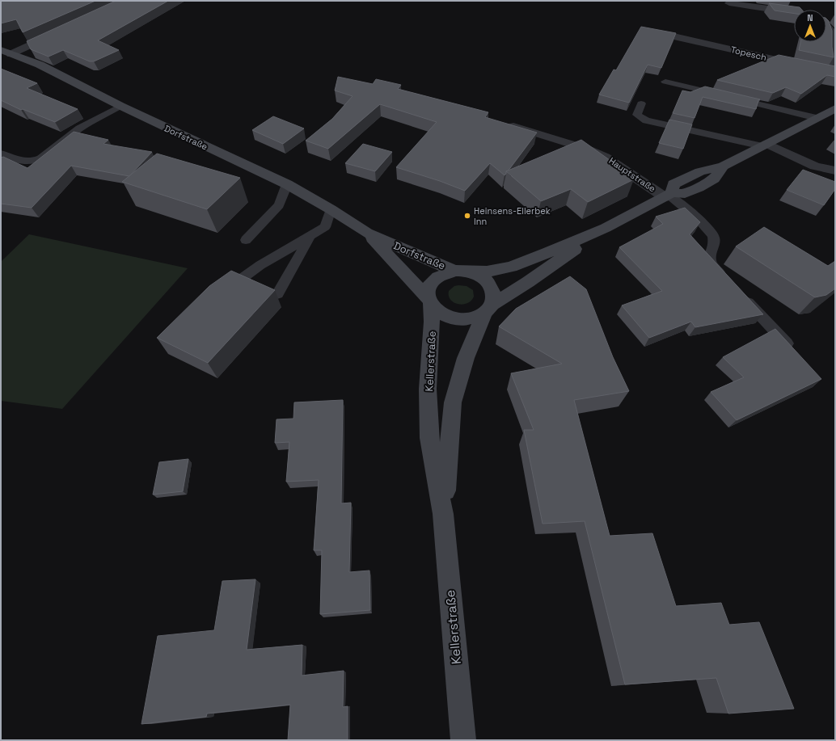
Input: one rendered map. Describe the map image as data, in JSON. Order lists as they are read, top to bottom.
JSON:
{
  "streets": {
    "main road": ["Dorfstraße", "Hauptstraße", "Kellerstraße"],
    "street": ["Topesch"]
  },
  "crossings": [
    ["Dorfstraße", "Hauptstraße"],
    ["Dorfstraße", "Kellerstraße"],
    ["Hauptstraße", "Kellerstraße"]
  ],
  "places": ["Heinsens-Ellerbek Inn"],
  "north": "top"
}
